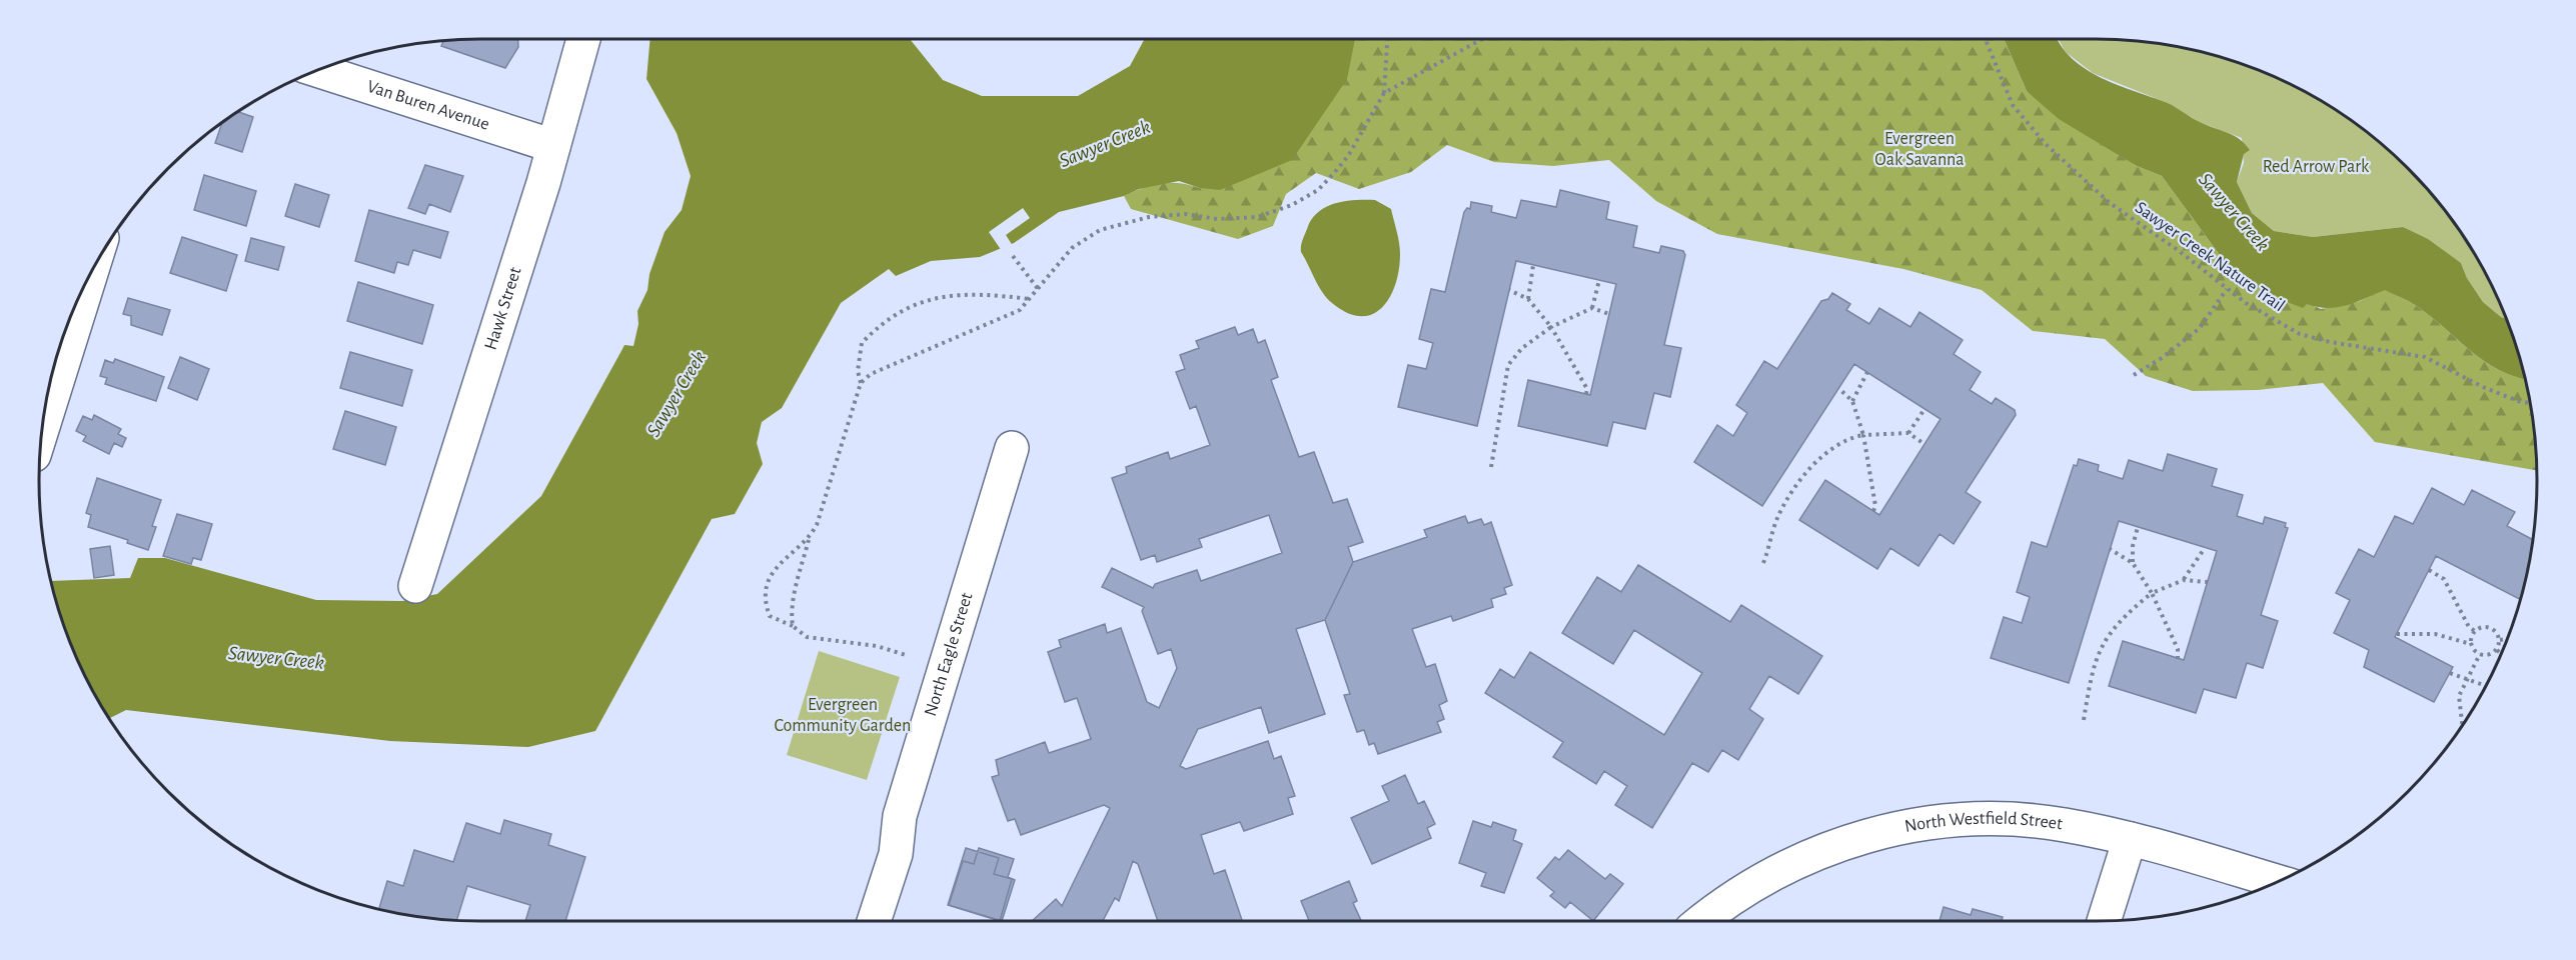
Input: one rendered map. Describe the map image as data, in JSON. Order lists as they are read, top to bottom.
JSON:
{
  "streets": {
    "street": [
      "Van Buren Avenue",
      "Hawk Street",
      "North Eagle Street",
      "North Westfield Street"
    ],
    "path": ["Sawyer Creek Nature Trail"]
  },
  "crossings": [
    ["Van Buren Avenue", "Hawk Street"]
  ],
  "water": ["Sawyer Creek"],
  "parks": ["Evergreen Oak Savanna", "Red Arrow Park", "Evergreen Community Garden"]
}
